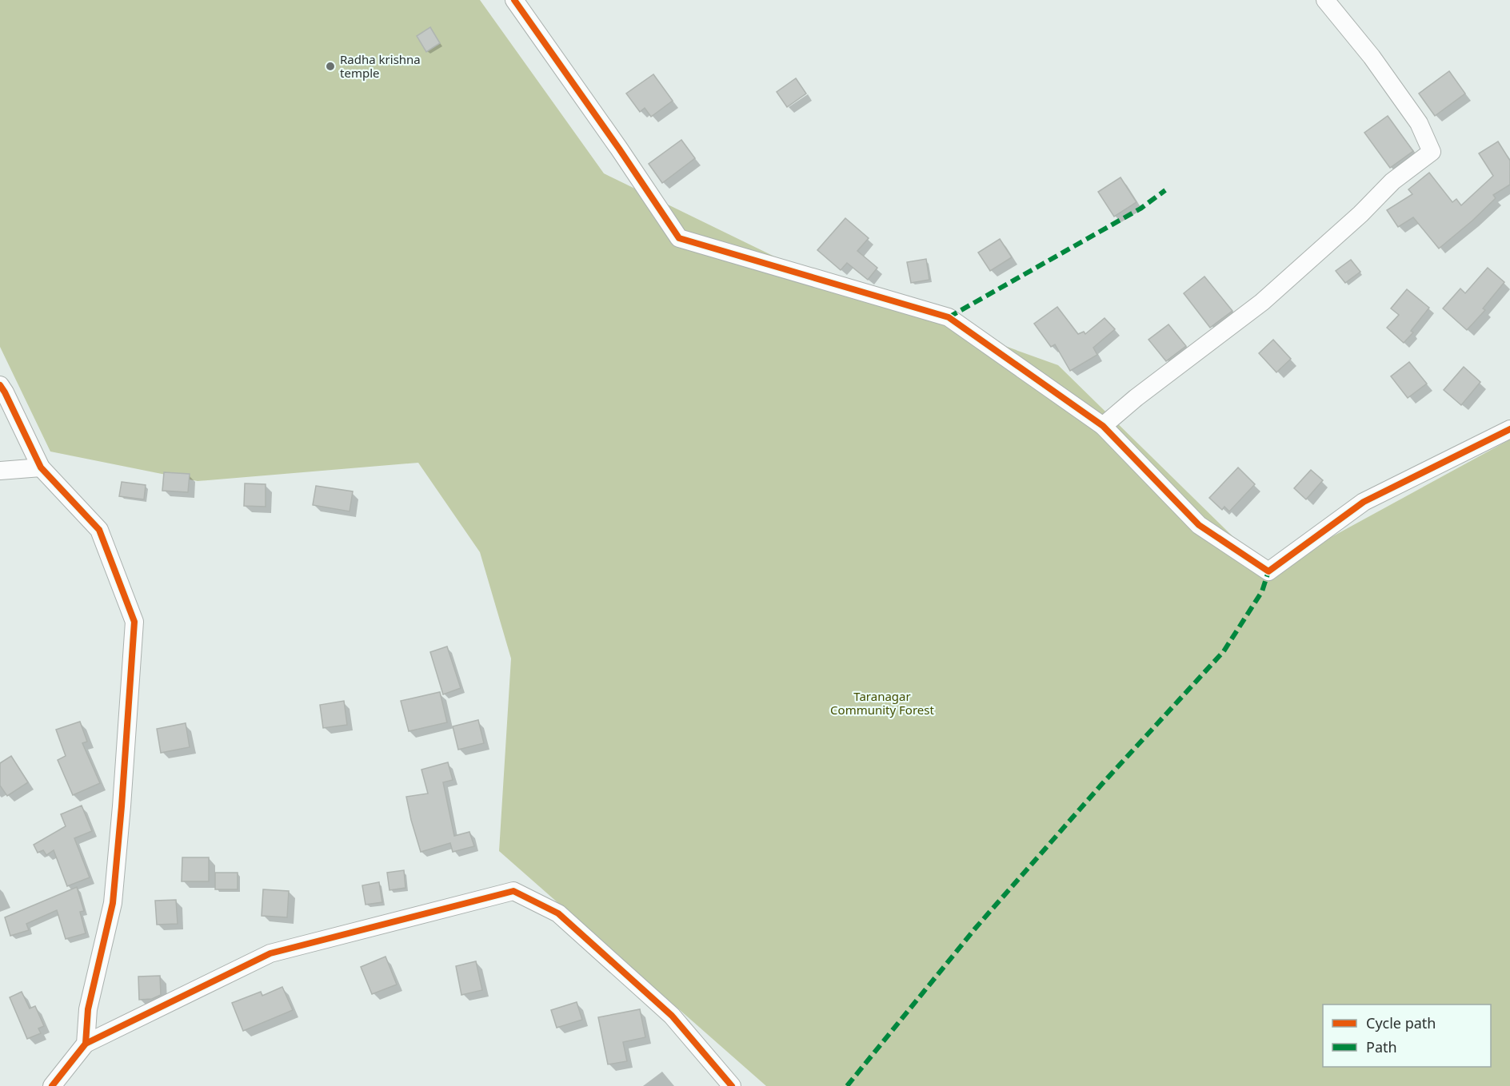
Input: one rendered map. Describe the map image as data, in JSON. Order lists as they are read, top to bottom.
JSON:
{
  "parks": ["Taranagar Community Forest"],
  "places": ["Radha krishna temple"],
  "legend": ["Cycle path", "Path"]
}
